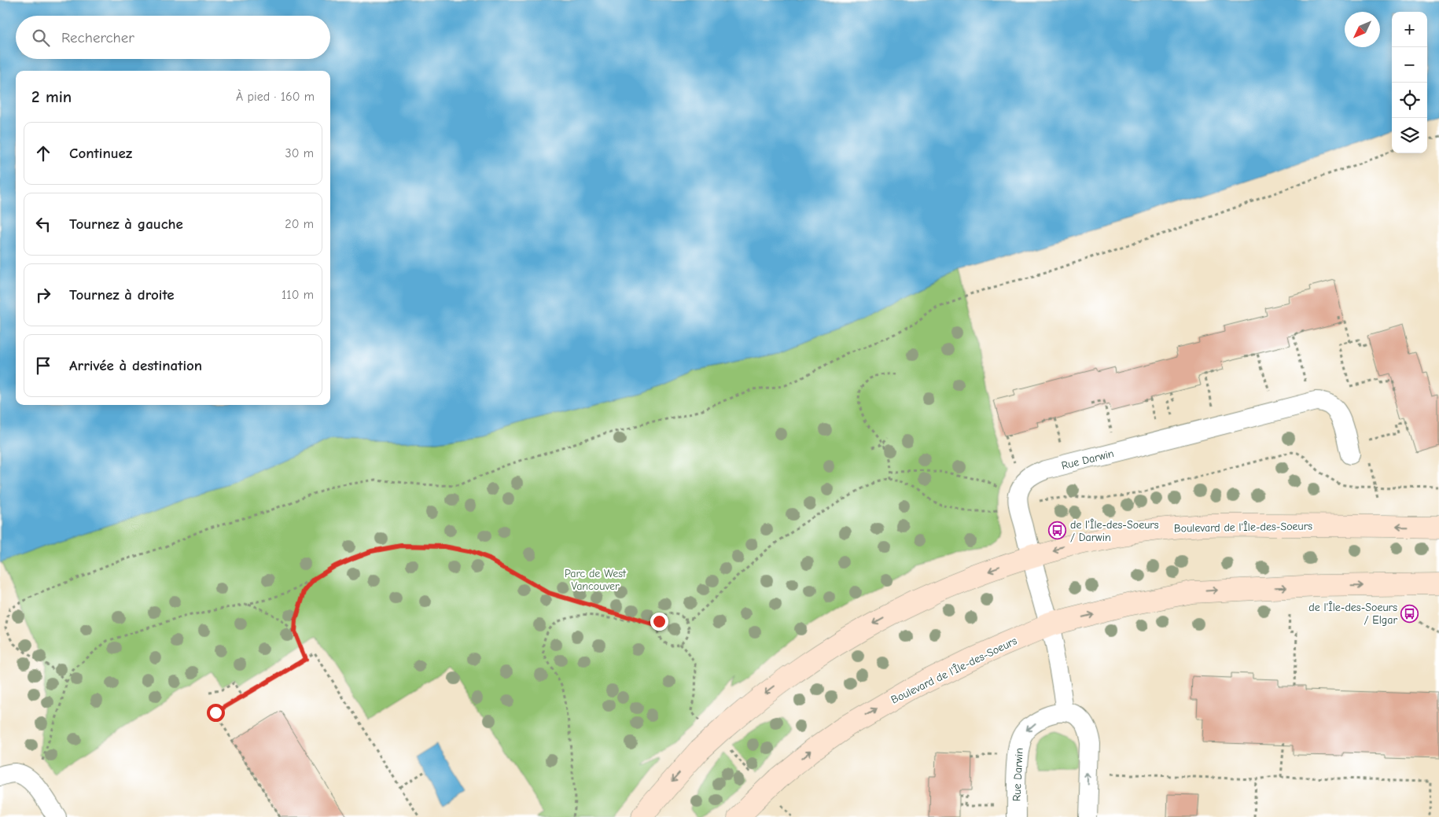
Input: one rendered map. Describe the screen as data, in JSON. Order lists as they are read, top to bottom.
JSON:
{
  "streets": {
    "street": ["Rue Darwin", "Boulevard de l'Île-des-Soeurs"]
  },
  "crossings": [
    ["Rue Darwin", "Boulevard de l'Île-des-Soeurs"]
  ],
  "parks": ["Parc de West Vancouver"],
  "places": {
    "bus stop": ["de l'Île-des-Soeurs / Darwin", "de l'Île-des-Soeurs / Elgar"]
  },
  "north": "bottom left",
  "page": {
    "map_buttons": ["+", "−"],
    "search": "Rechercher",
    "heading": ["2 min", "À pied · 160 m"],
    "list": [
      ["Continuez", "30 m"],
      ["Tournez à gauche", "20 m"],
      ["Tournez à droite", "110 m"],
      "Arrivée à destination"
    ]
  }
}
